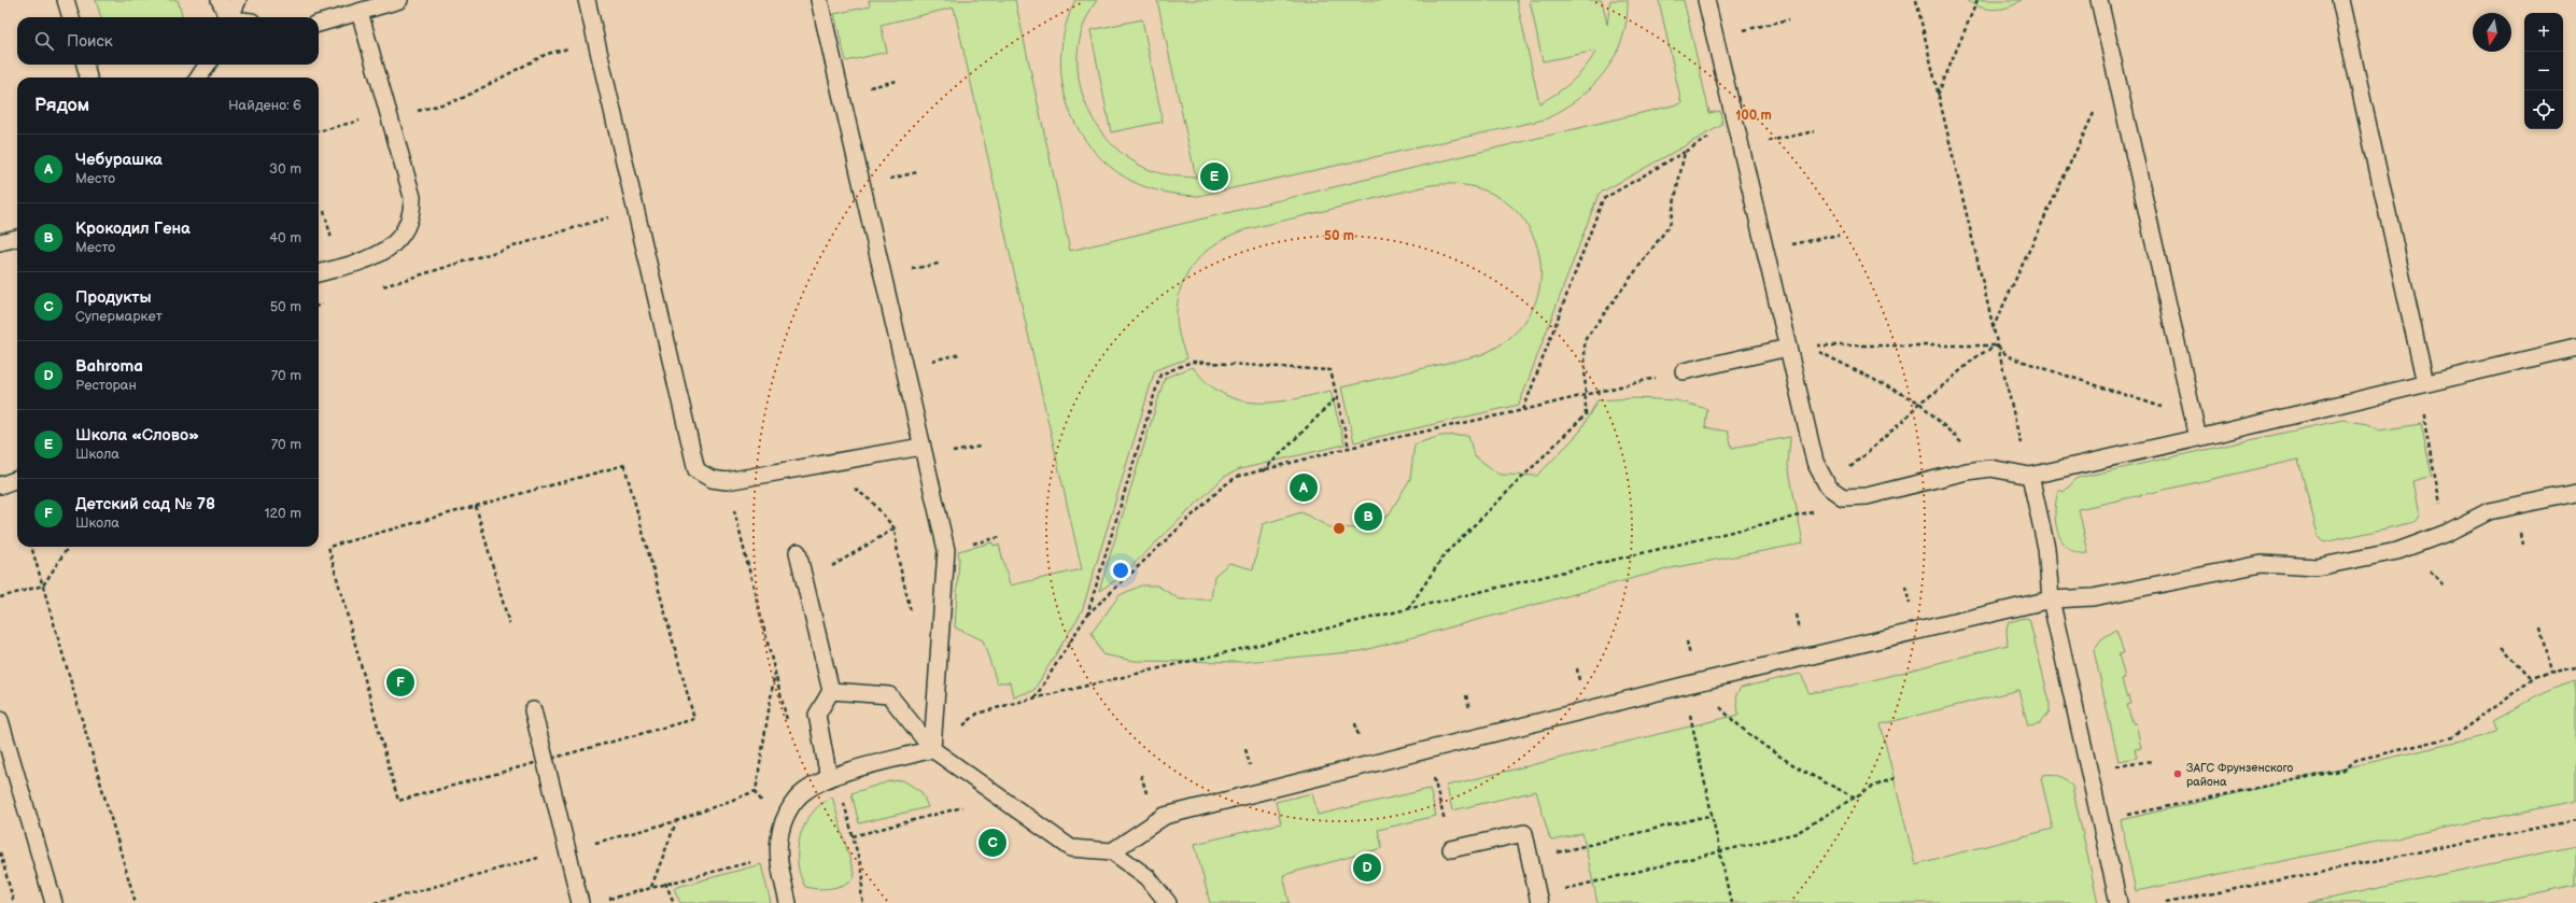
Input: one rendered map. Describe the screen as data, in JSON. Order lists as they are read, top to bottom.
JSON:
{
  "places": ["ЗАГС Фрунзенского района"],
  "north": "bottom",
  "page": {
    "map_buttons": ["+", "−"],
    "search": "Поиск",
    "heading": ["Рядом", "Найдено: 6"],
    "list": [
      {
        "mark": "A",
        "name": "Чебурашка",
        "note": "Место",
        "value": "30 m"
      },
      {
        "mark": "B",
        "name": "Крокодил Гена",
        "note": "Место",
        "value": "40 m"
      },
      {
        "mark": "C",
        "name": "Продукты",
        "note": "Супермаркет",
        "value": "50 m"
      },
      {
        "mark": "D",
        "name": "Bahroma",
        "note": "Ресторан",
        "value": "70 m"
      },
      {
        "mark": "E",
        "name": "Школа «Слово»",
        "note": "Школа",
        "value": "70 m"
      },
      {
        "mark": "F",
        "name": "Детский сад № 78",
        "note": "Школа",
        "value": "120 m"
      }
    ],
    "pins": [
      "E",
      "A",
      "B",
      "F",
      "C",
      "D"
    ]
  },
  "rings": ["100 m", "50 m"]
}
